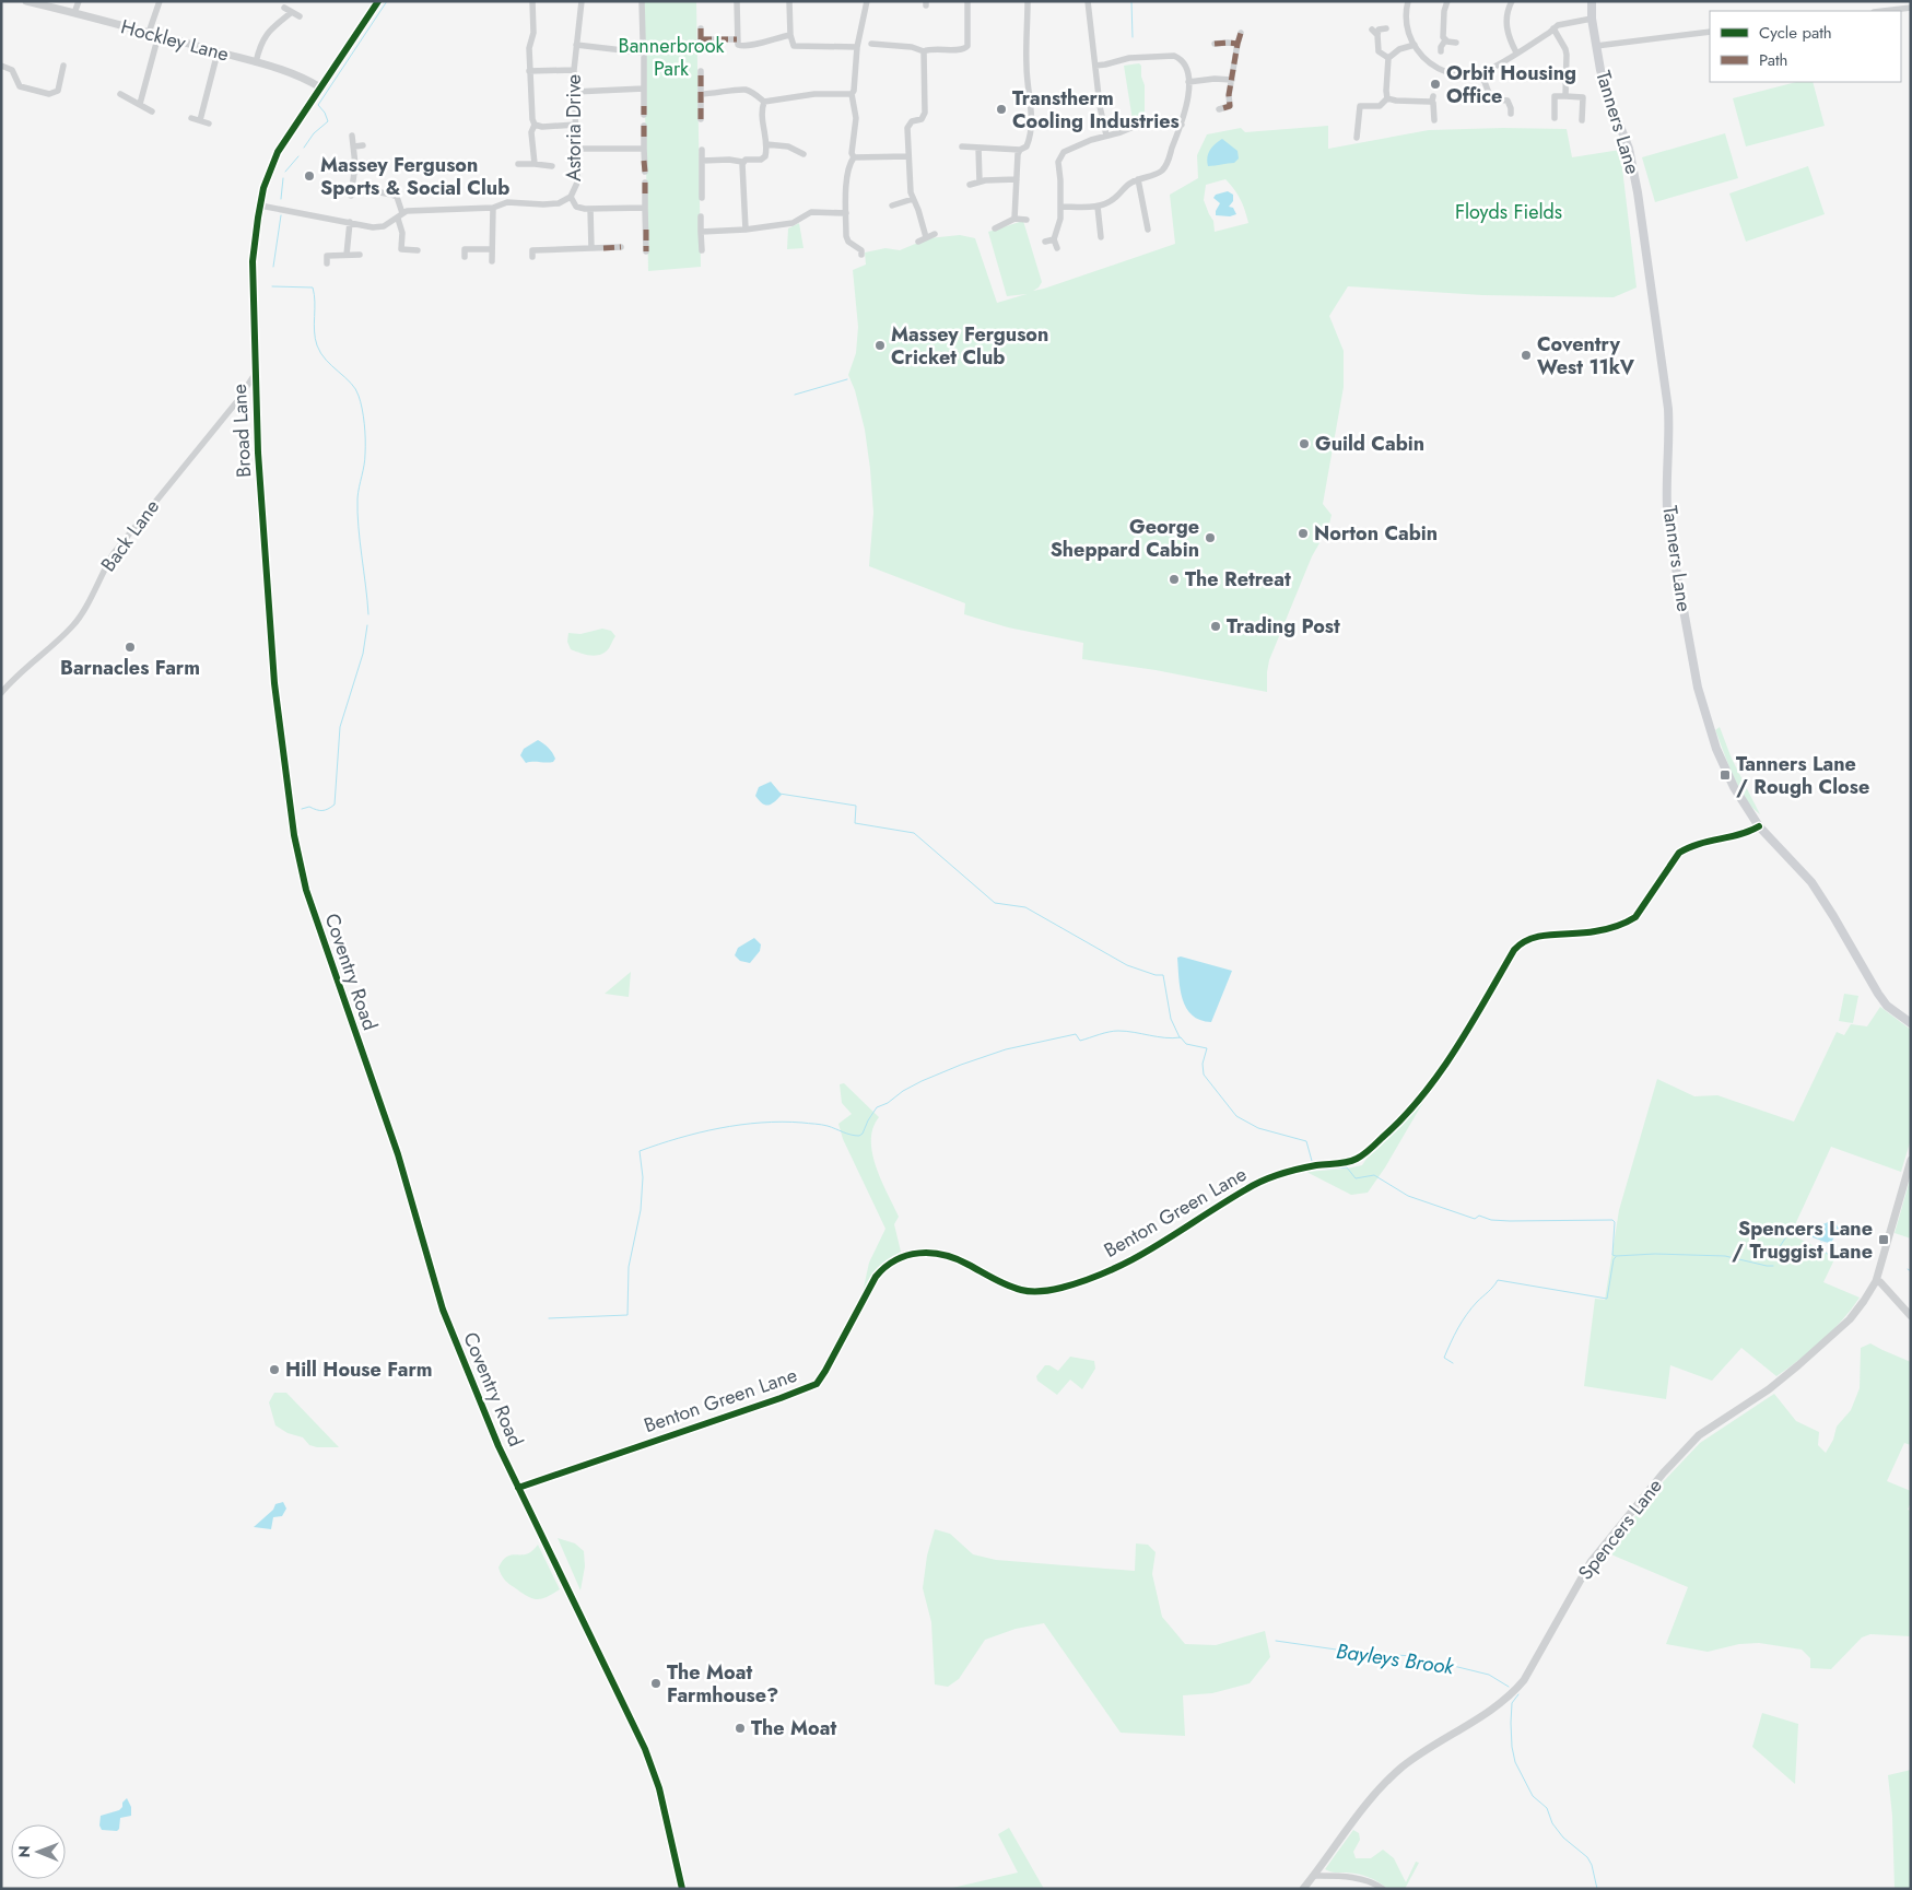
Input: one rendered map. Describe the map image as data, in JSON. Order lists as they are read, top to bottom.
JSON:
{
  "streets": {
    "main road": ["Tanners Lane"],
    "street": [
      "Hockley Lane",
      "Astoria Drive",
      "Broad Lane",
      "Back Lane",
      "Coventry Road",
      "Benton Green Lane",
      "Spencers Lane"
    ]
  },
  "crossings": [
    ["Hockley Lane", "Broad Lane"],
    ["Tanners Lane", "Benton Green Lane"],
    ["Astoria Drive", "Broad Lane"],
    ["Broad Lane", "Back Lane"],
    ["Broad Lane", "Coventry Road"],
    ["Coventry Road", "Benton Green Lane"]
  ],
  "water": ["Bayleys Brook"],
  "parks": ["Bannerbrook Park", "Floyds Fields"],
  "places": {
    "other": [
      "Orbit Housing Office",
      "Transtherm Cooling Industries",
      "Massey Ferguson Sports & Social Club",
      "Massey Ferguson Cricket Club",
      "Coventry West 11kV",
      "Guild Cabin",
      "Norton Cabin",
      "George Sheppard Cabin",
      "The Retreat",
      "Trading Post",
      "Barnacles Farm",
      "Hill House Farm",
      "The Moat Farmhouse?",
      "The Moat"
    ],
    "transit": ["Tanners Lane / Rough Close", "Spencers Lane / Truggist Lane"]
  },
  "legend": ["Cycle path", "Path"],
  "north": "left"
}
